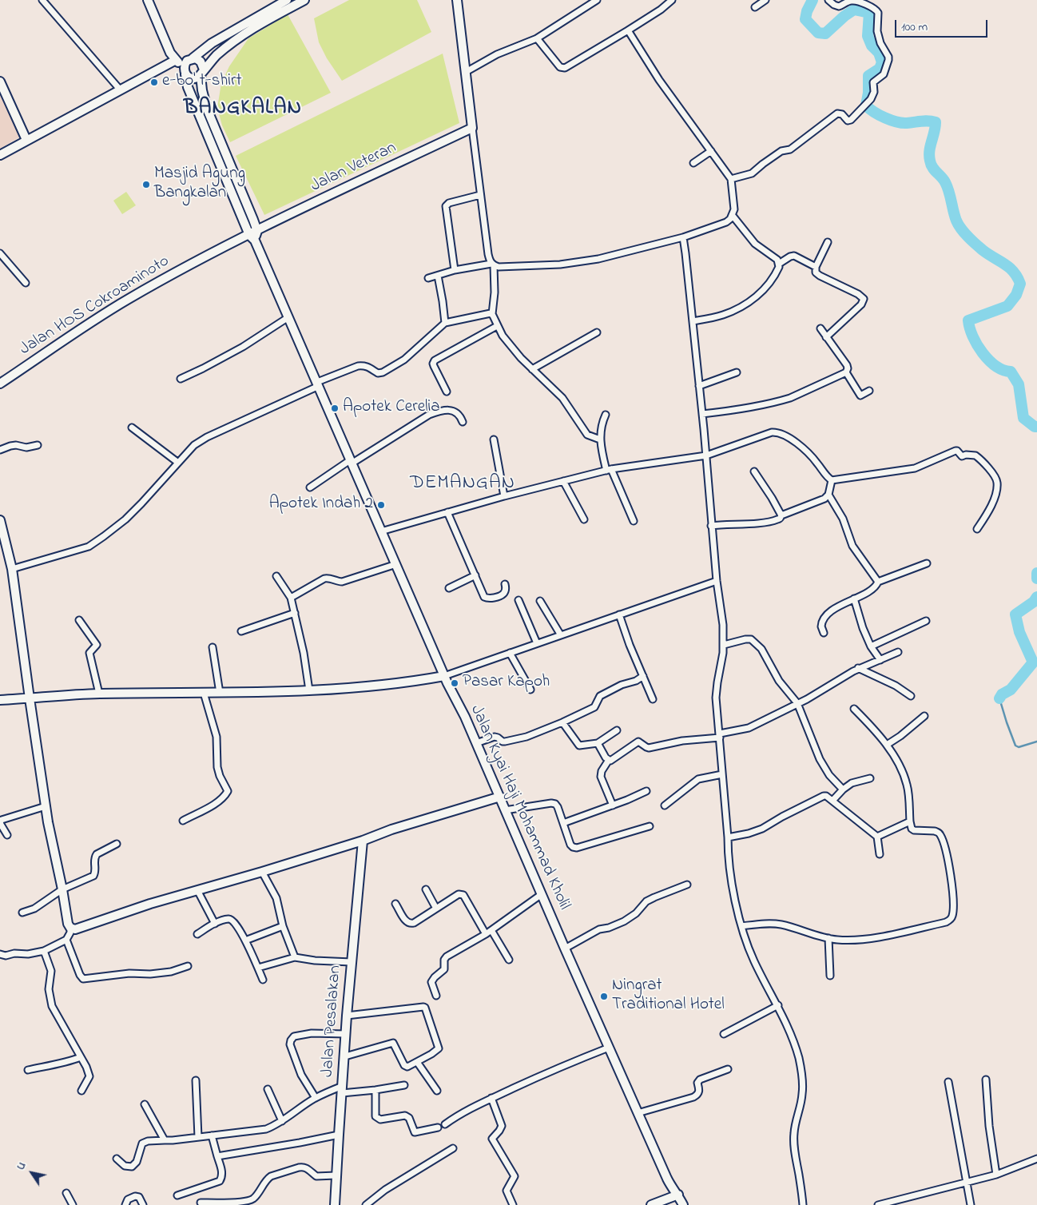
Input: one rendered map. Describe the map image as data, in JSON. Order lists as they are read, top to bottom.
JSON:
{
  "streets": {
    "street": [
      "Jalan Veteran",
      "Jalan HOS Cokroaminoto",
      "Jalan Kyai Haji Mohammad Kholil",
      "Jalan Pesalakan"
    ]
  },
  "crossings": [
    ["Jalan Veteran", "Jalan HOS Cokroaminoto"],
    ["Jalan Veteran", "Jalan Kyai Haji Mohammad Kholil"],
    ["Jalan HOS Cokroaminoto", "Jalan Kyai Haji Mohammad Kholil"]
  ],
  "districts": ["BANGKALAN", "DEMANGAN"],
  "places": [
    "e-bo' t-shirt",
    "Masjid Agung Bangkalan",
    "Apotek Cerelia",
    "Apotek Indah 2",
    "Pasar Kapoh",
    "Ningrat Traditional Hotel"
  ],
  "scale_bar": "100 m",
  "north": "top left"
}
